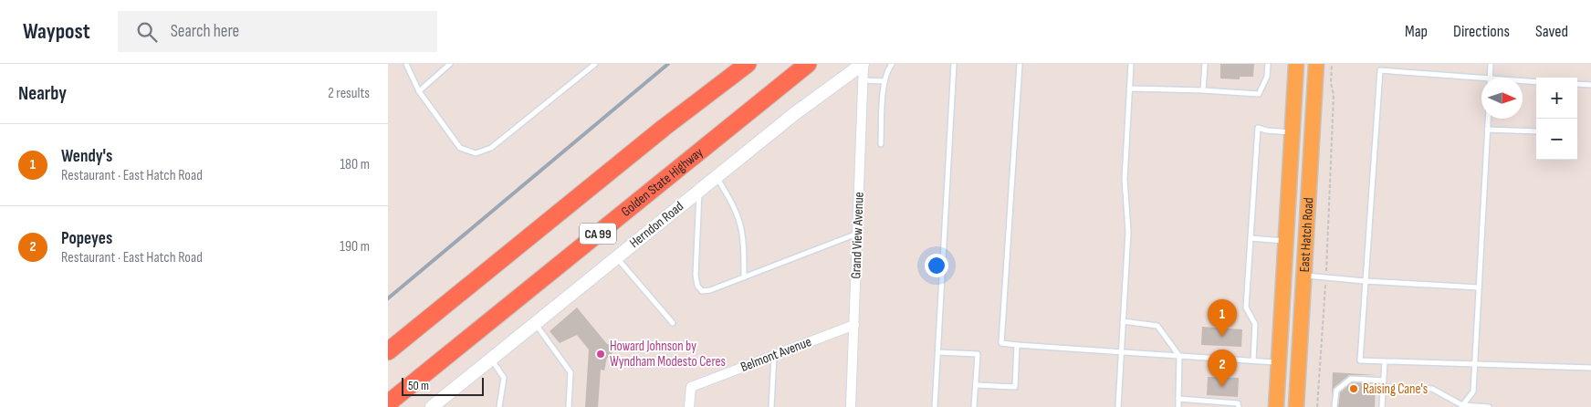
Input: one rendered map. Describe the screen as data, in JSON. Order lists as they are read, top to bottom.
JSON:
{
  "streets": {
    "highway": ["Golden State Highway", "CA 99"],
    "main road": ["East Hatch Road"],
    "street": ["Herndon Road", "Grand View Avenue", "Belmont Avenue"]
  },
  "crossings": [
    ["Herndon Road", "Grand View Avenue"],
    ["Grand View Avenue", "Belmont Avenue"]
  ],
  "places": ["Howard Johnson by Wyndham Modesto Ceres", "Raising Cane's"],
  "scale_bar": "50 m",
  "north": "right",
  "page": {
    "header": "Waypost",
    "search": "Search here",
    "nav": ["Map", "Directions", "Saved"],
    "heading": ["Nearby", "2 results"],
    "map_buttons": ["+", "−"],
    "list": [
      {
        "mark": "1",
        "name": "Wendy's",
        "note": "Restaurant · East Hatch Road",
        "value": "180 m"
      },
      {
        "mark": "2",
        "name": "Popeyes",
        "note": "Restaurant · East Hatch Road",
        "value": "190 m"
      }
    ],
    "pins": ["1", "2"],
    "scale": "50 m"
  }
}
